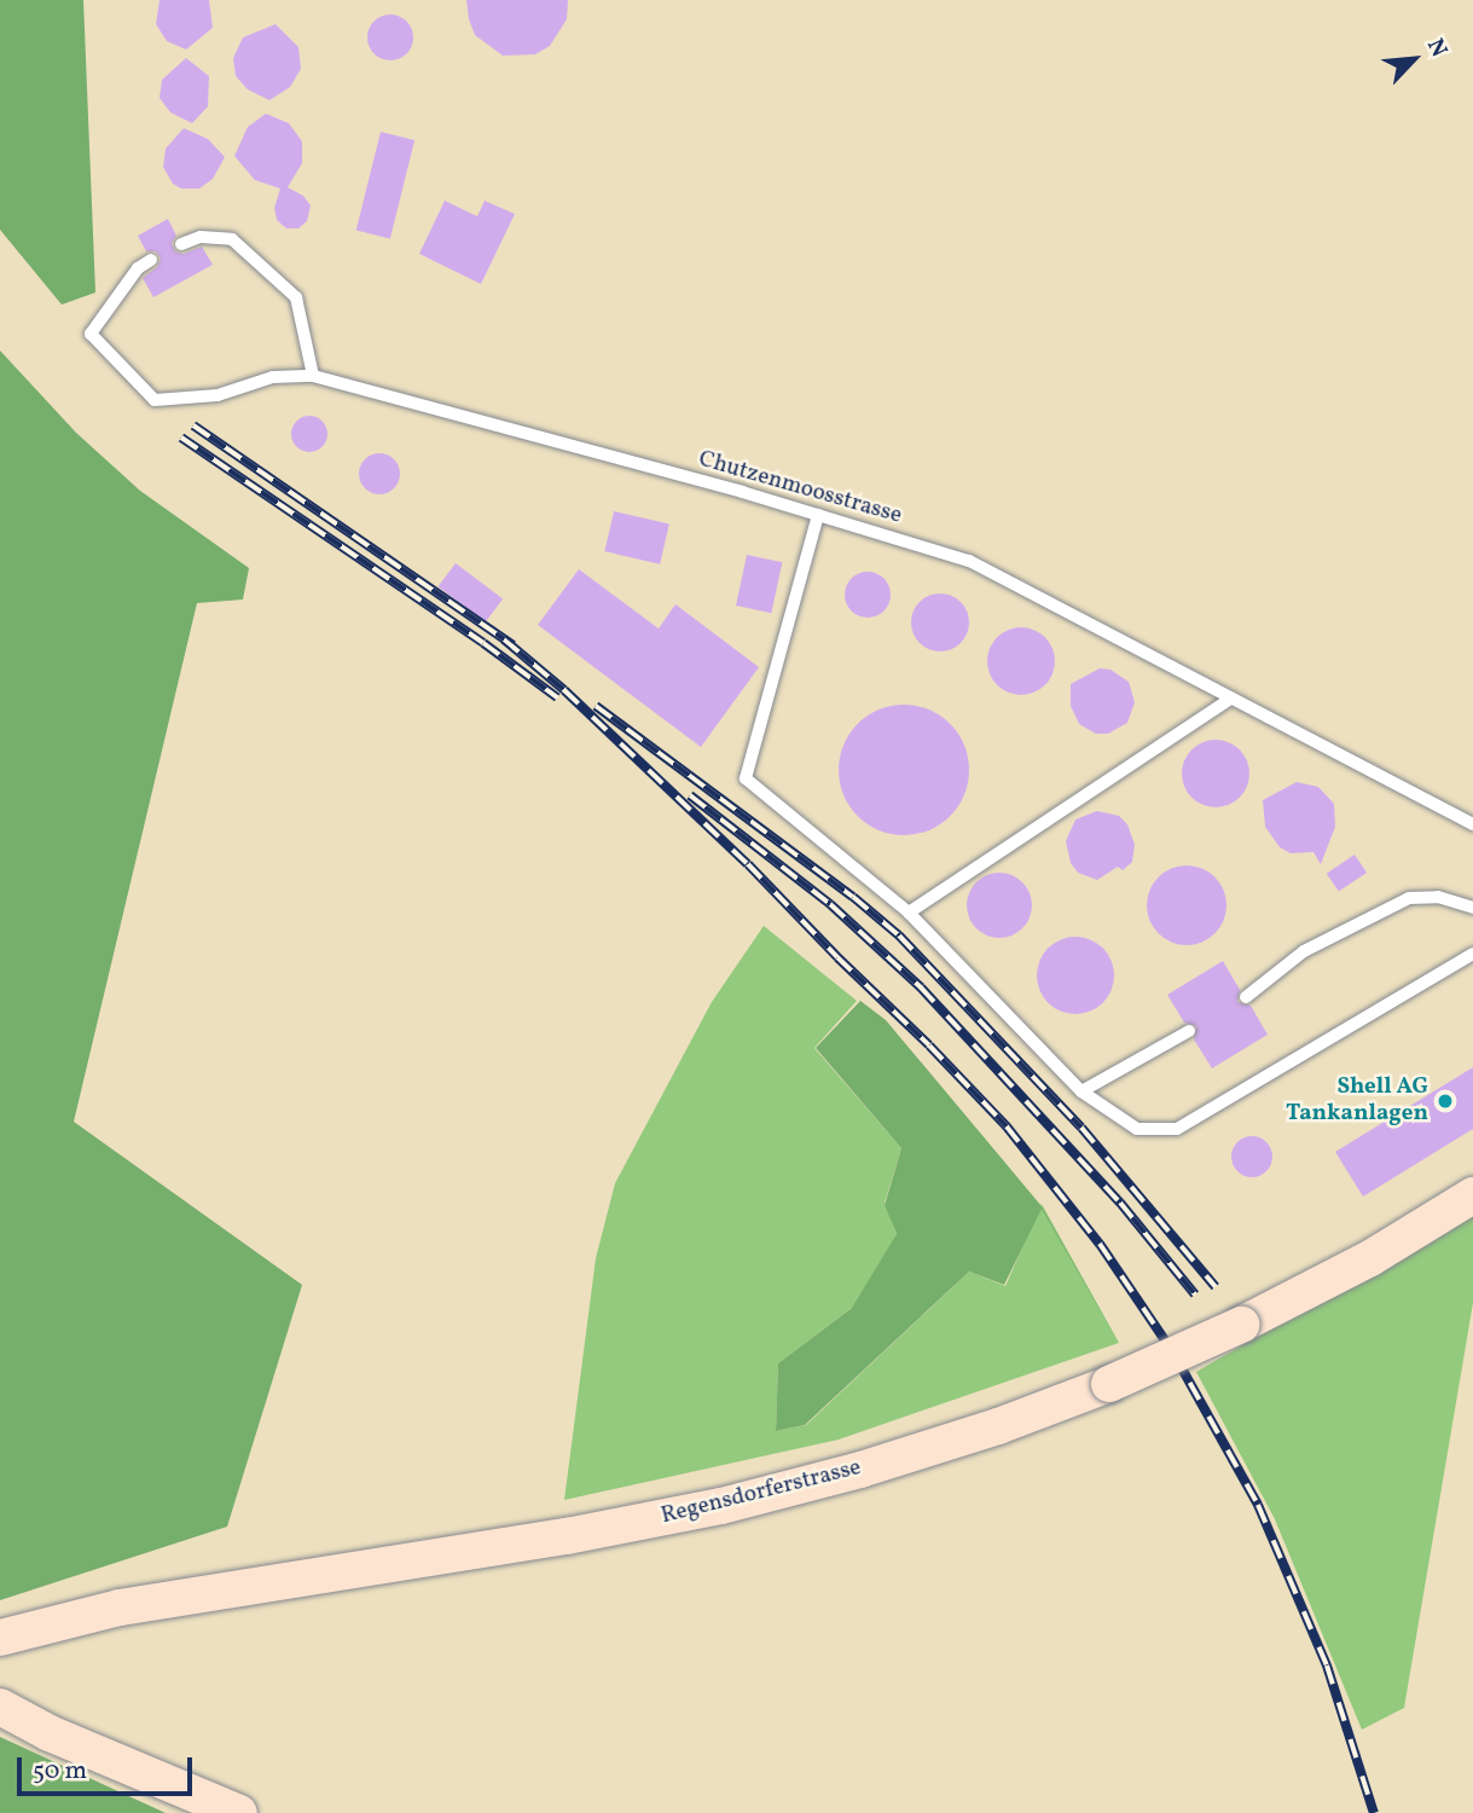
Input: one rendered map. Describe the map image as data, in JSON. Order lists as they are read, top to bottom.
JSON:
{
  "streets": {
    "street": ["Regensdorferstrasse"],
    "lane": ["Chutzenmoosstrasse"]
  },
  "places": ["Shell AG Tankanlagen"],
  "scale_bar": "50 m",
  "north": "top right"
}
